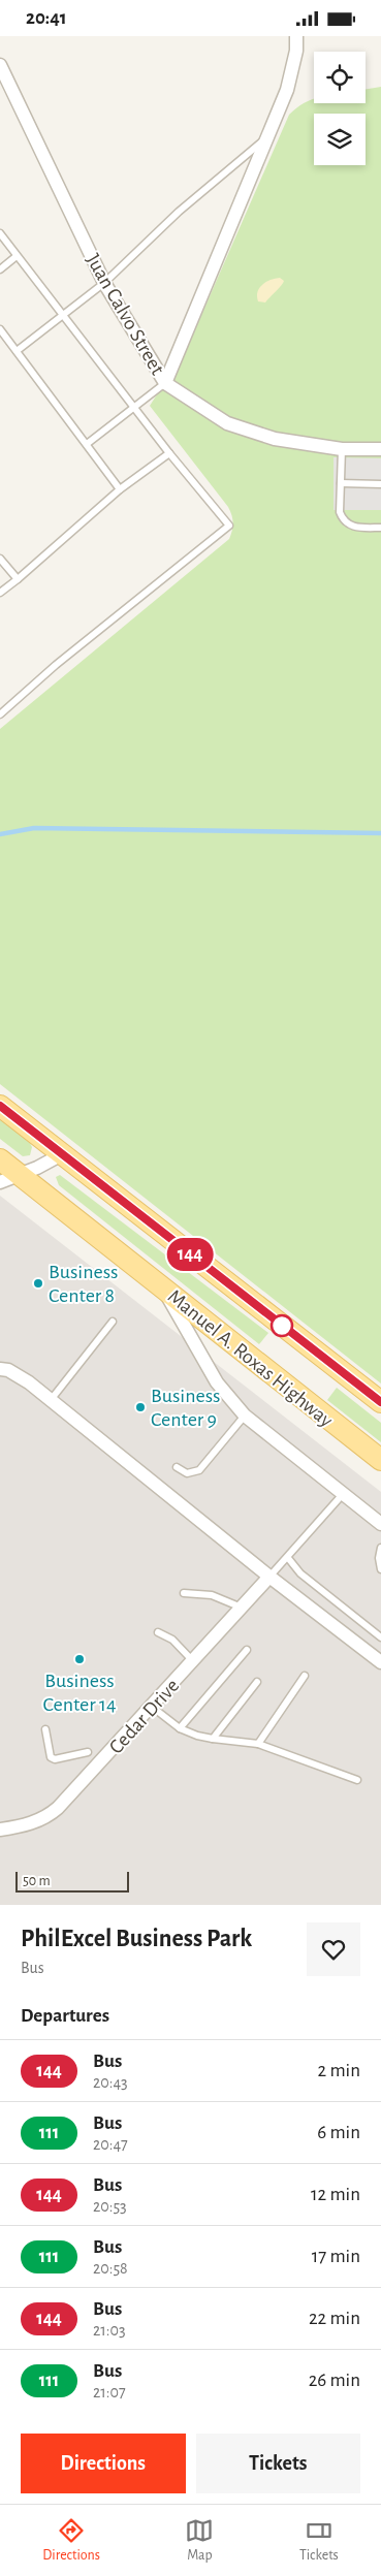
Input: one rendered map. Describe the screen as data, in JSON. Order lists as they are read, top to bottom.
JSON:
{
  "streets": {
    "main road": ["Manuel A. Roxas Highway"],
    "street": ["Juan Calvo Street", "Cedar Drive"]
  },
  "places": ["Business Center 8", "Business Center 9", "Business Center 14"],
  "lines": ["bus line 144"],
  "scale_bar": "50 m",
  "page": {
    "status": "20:41",
    "on_map": "144",
    "scale": "50 m",
    "heading": [
      ["PhilExcel Business Park", "Bus"],
      "Departures"
    ],
    "list": [
      {
        "mark": "144",
        "name": "Bus",
        "note": "20:43",
        "value": "2 min"
      },
      {
        "mark": "111",
        "name": "Bus",
        "note": "20:47",
        "value": "6 min"
      },
      {
        "mark": "144",
        "name": "Bus",
        "note": "20:53",
        "value": "12 min"
      },
      {
        "mark": "111",
        "name": "Bus",
        "note": "20:58",
        "value": "17 min"
      },
      {
        "mark": "144",
        "name": "Bus",
        "note": "21:03",
        "value": "22 min"
      },
      {
        "mark": "111",
        "name": "Bus",
        "note": "21:07",
        "value": "26 min"
      }
    ],
    "buttons": ["Directions", "Tickets"],
    "tabs": ["Directions", "Map", "Tickets"]
  }
}
